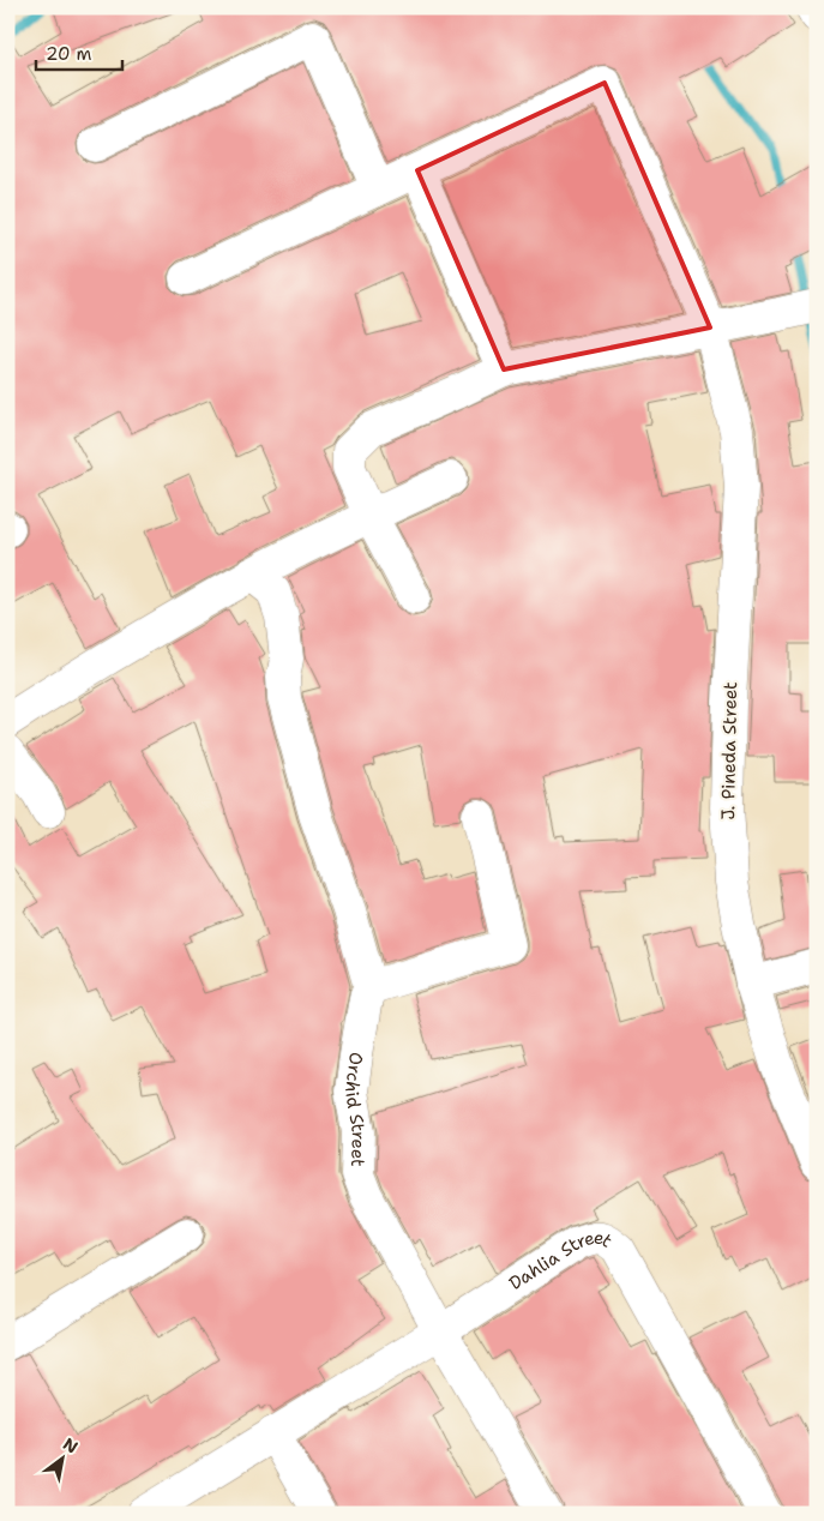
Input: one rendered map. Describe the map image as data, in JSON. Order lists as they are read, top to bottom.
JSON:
{
  "streets": {
    "street": ["J. Pineda Street", "Orchid Street", "Dahlia Street"]
  },
  "crossings": [
    ["Orchid Street", "Dahlia Street"]
  ],
  "scale_bar": "20 m",
  "north": "top right"
}
